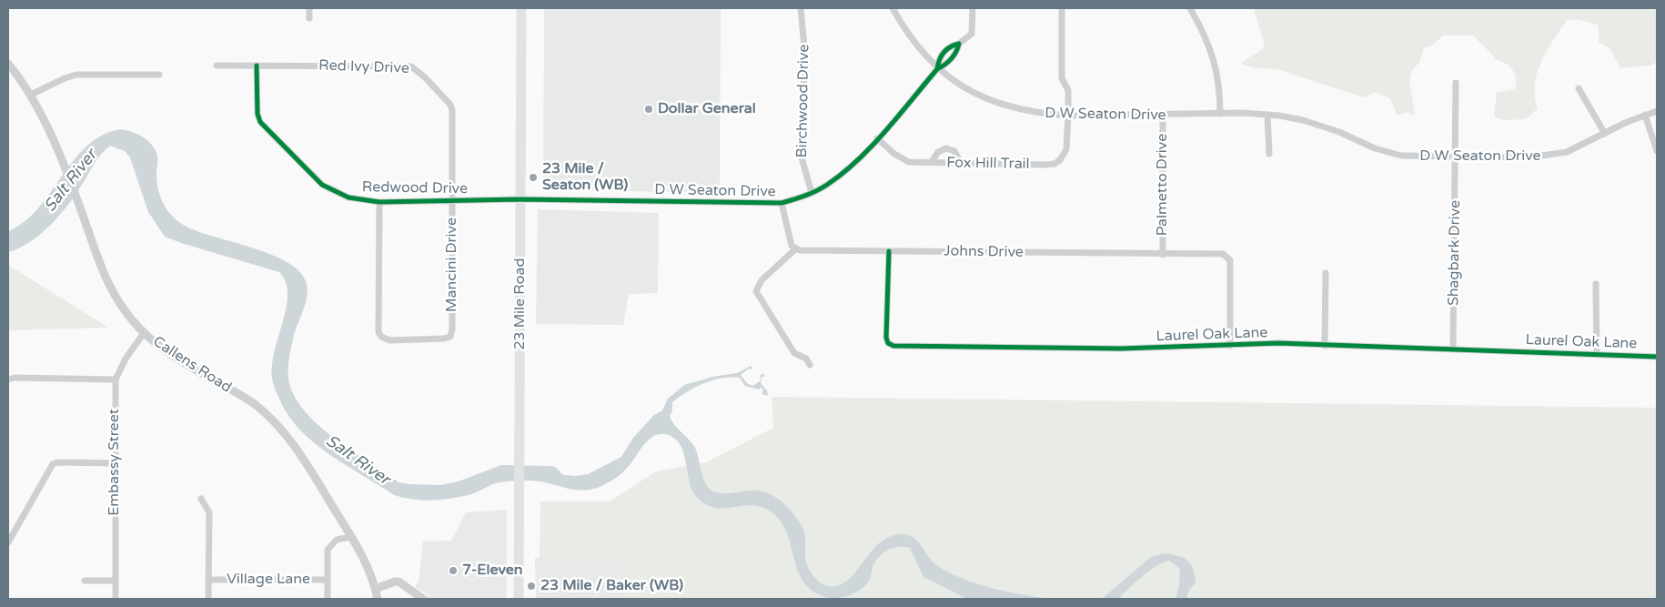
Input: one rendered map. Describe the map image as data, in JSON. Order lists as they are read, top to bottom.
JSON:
{
  "streets": {
    "main road": ["23 Mile Road"],
    "street": [
      "Red Ivy Drive",
      "Birchwood Drive",
      "D W Seaton Drive",
      "Fox Hill Trail",
      "Palmetto Drive",
      "Redwood Drive",
      "Johns Drive",
      "Shagbark Drive",
      "Mancini Drive",
      "Laurel Oak Lane",
      "Callens Road",
      "Embassy Street",
      "Village Lane"
    ]
  },
  "crossings": [
    ["Red Ivy Drive", "Redwood Drive"],
    ["Red Ivy Drive", "Mancini Drive"],
    ["Birchwood Drive", "D W Seaton Drive"],
    ["D W Seaton Drive", "Fox Hill Trail"],
    ["D W Seaton Drive", "Palmetto Drive"],
    ["D W Seaton Drive", "Redwood Drive"],
    ["D W Seaton Drive", "Shagbark Drive"],
    ["D W Seaton Drive", "23 Mile Road"],
    ["Palmetto Drive", "Johns Drive"],
    ["Redwood Drive", "Mancini Drive"],
    ["Redwood Drive", "23 Mile Road"],
    ["Johns Drive", "Laurel Oak Lane"],
    ["Shagbark Drive", "Laurel Oak Lane"],
    ["Callens Road", "Embassy Street"]
  ],
  "water": ["Salt River"],
  "places": [
    "Dollar General",
    "23 Mile / Seaton (WB)",
    "7-Eleven",
    "23 Mile / Baker (WB)"
  ]
}
